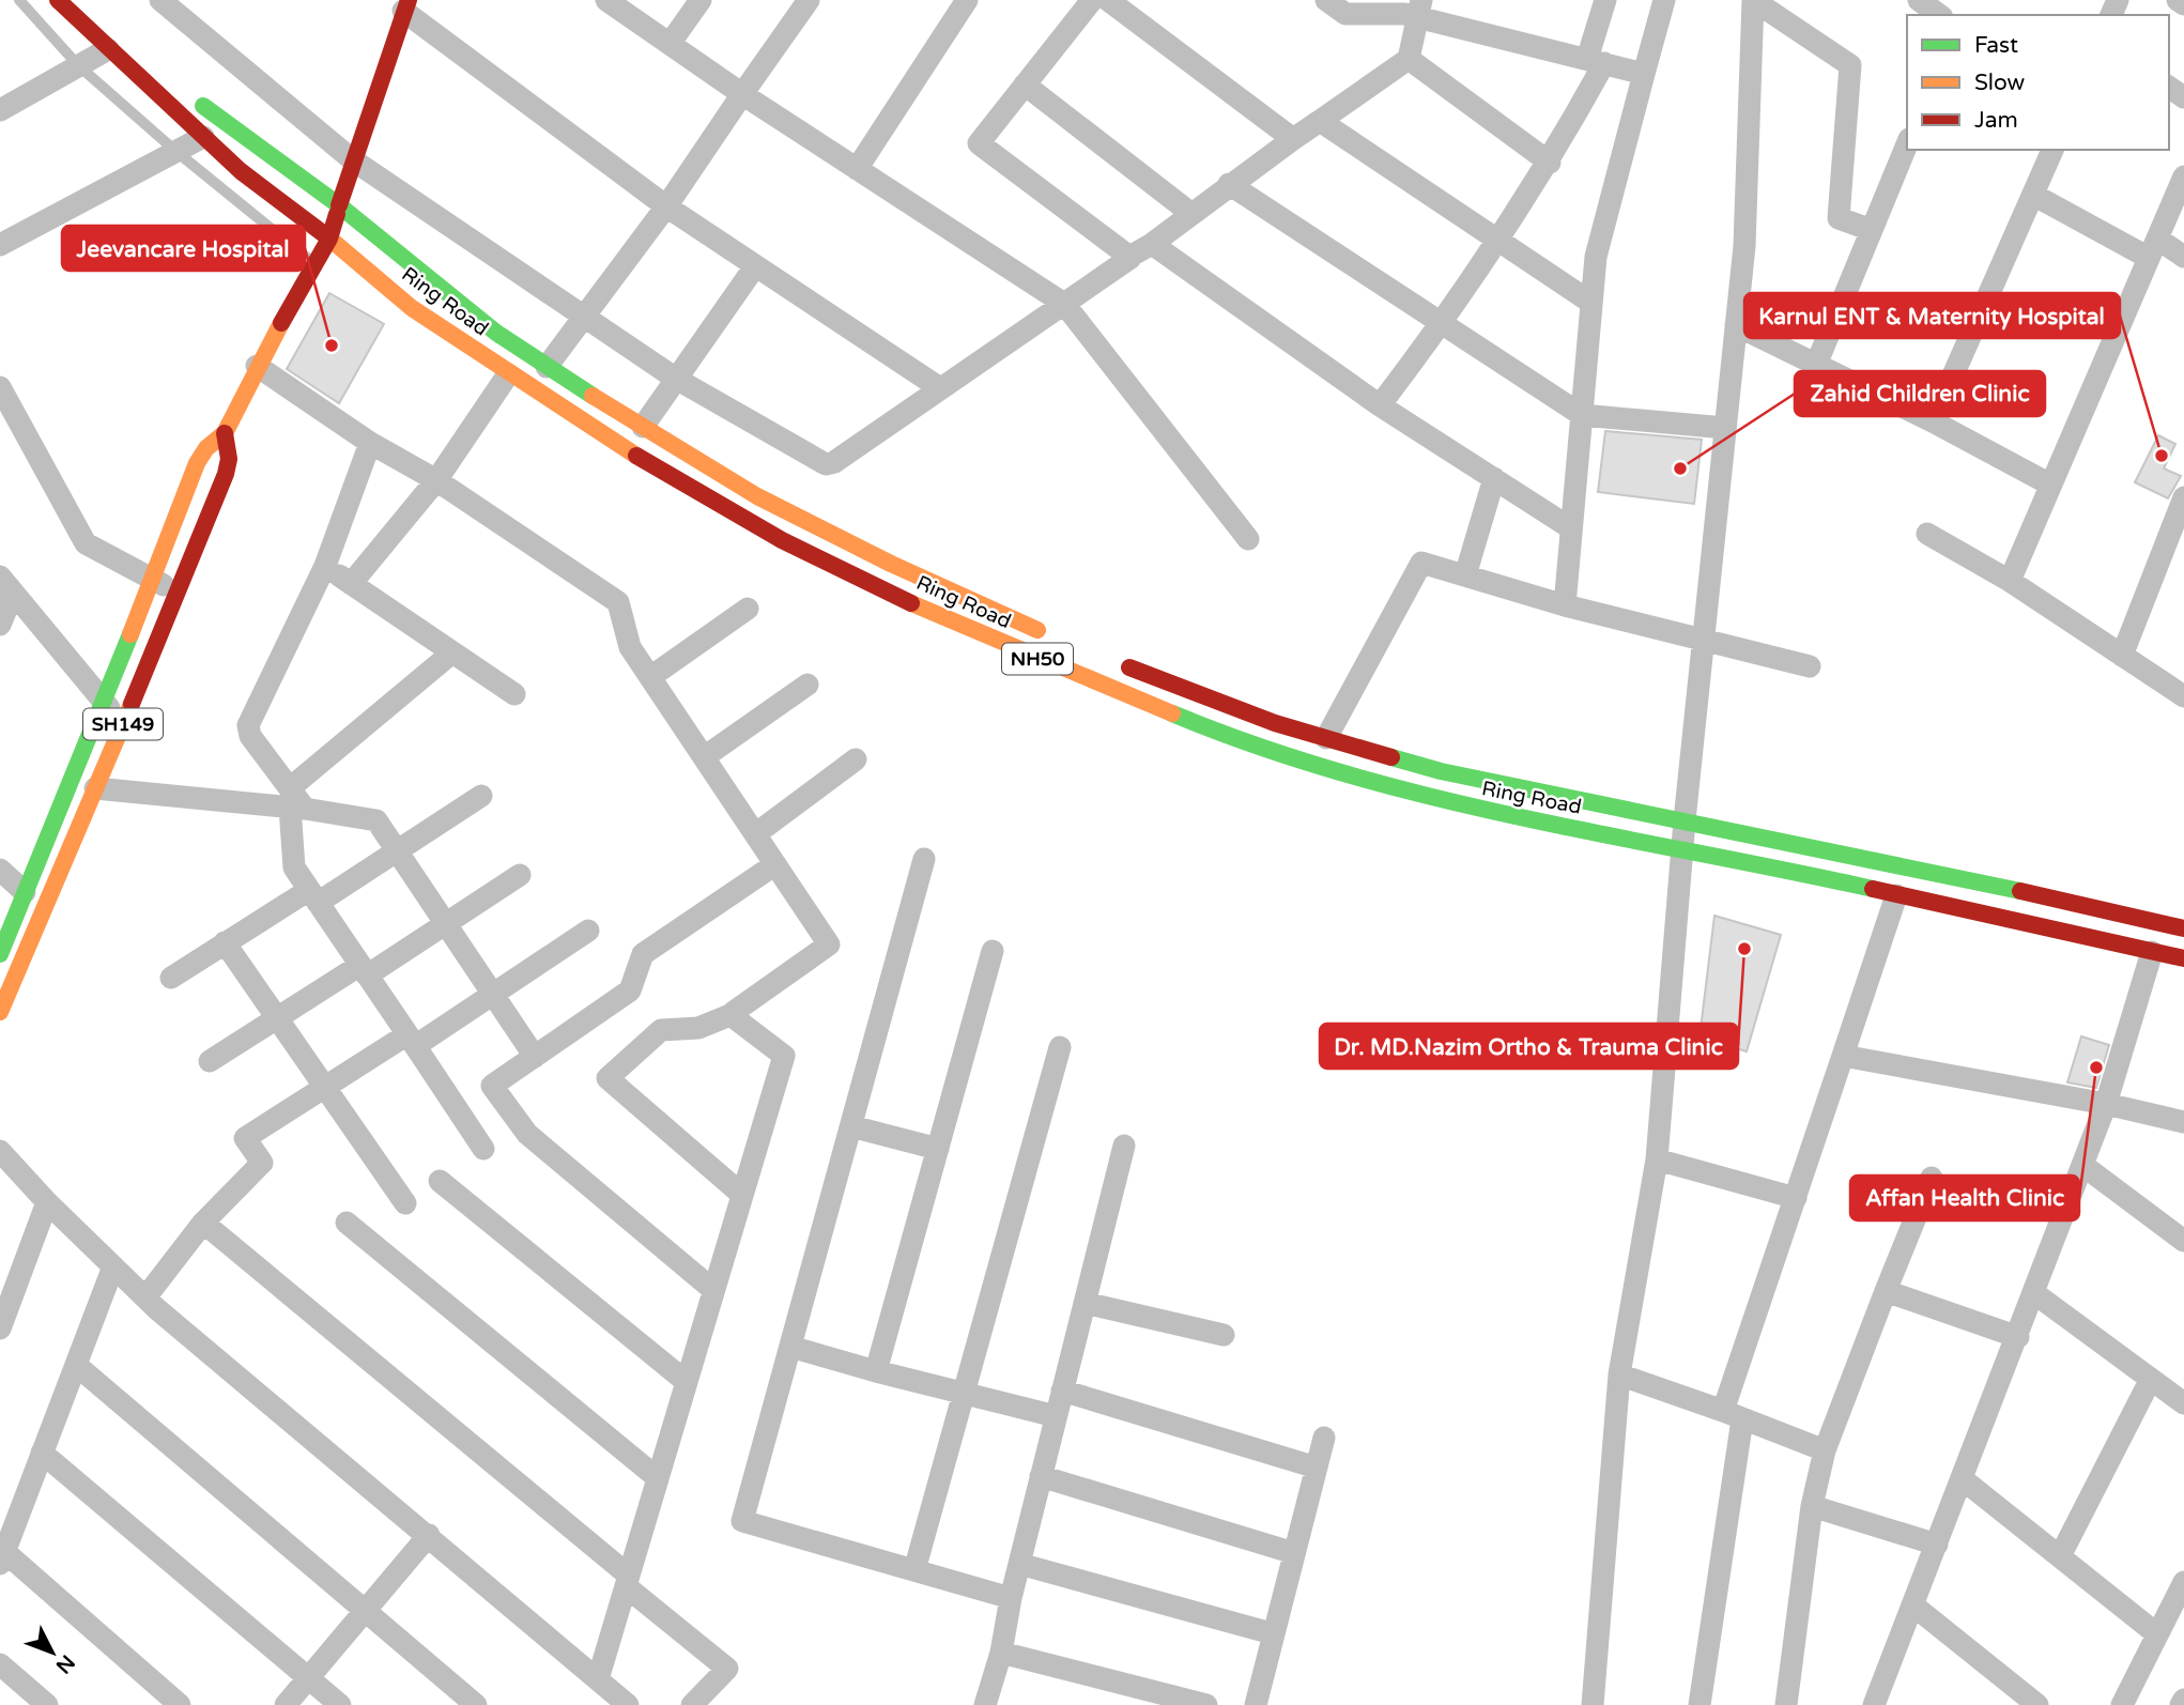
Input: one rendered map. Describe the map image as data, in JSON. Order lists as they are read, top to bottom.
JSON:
{
  "streets": {
    "main road": ["Ring Road", "NH50", "SH149"]
  },
  "crossings": [
    ["Ring Road", "SH149"]
  ],
  "places": [
    "Jeevancare Hospital",
    "Karnul ENT & Maternity Hospital",
    "Zahid Children Clinic",
    "Dr. MD.Nazim Ortho & Trauma Clinic",
    "Affan Health Clinic"
  ],
  "legend": ["Fast", "Slow", "Jam"],
  "north": "bottom right"
}
